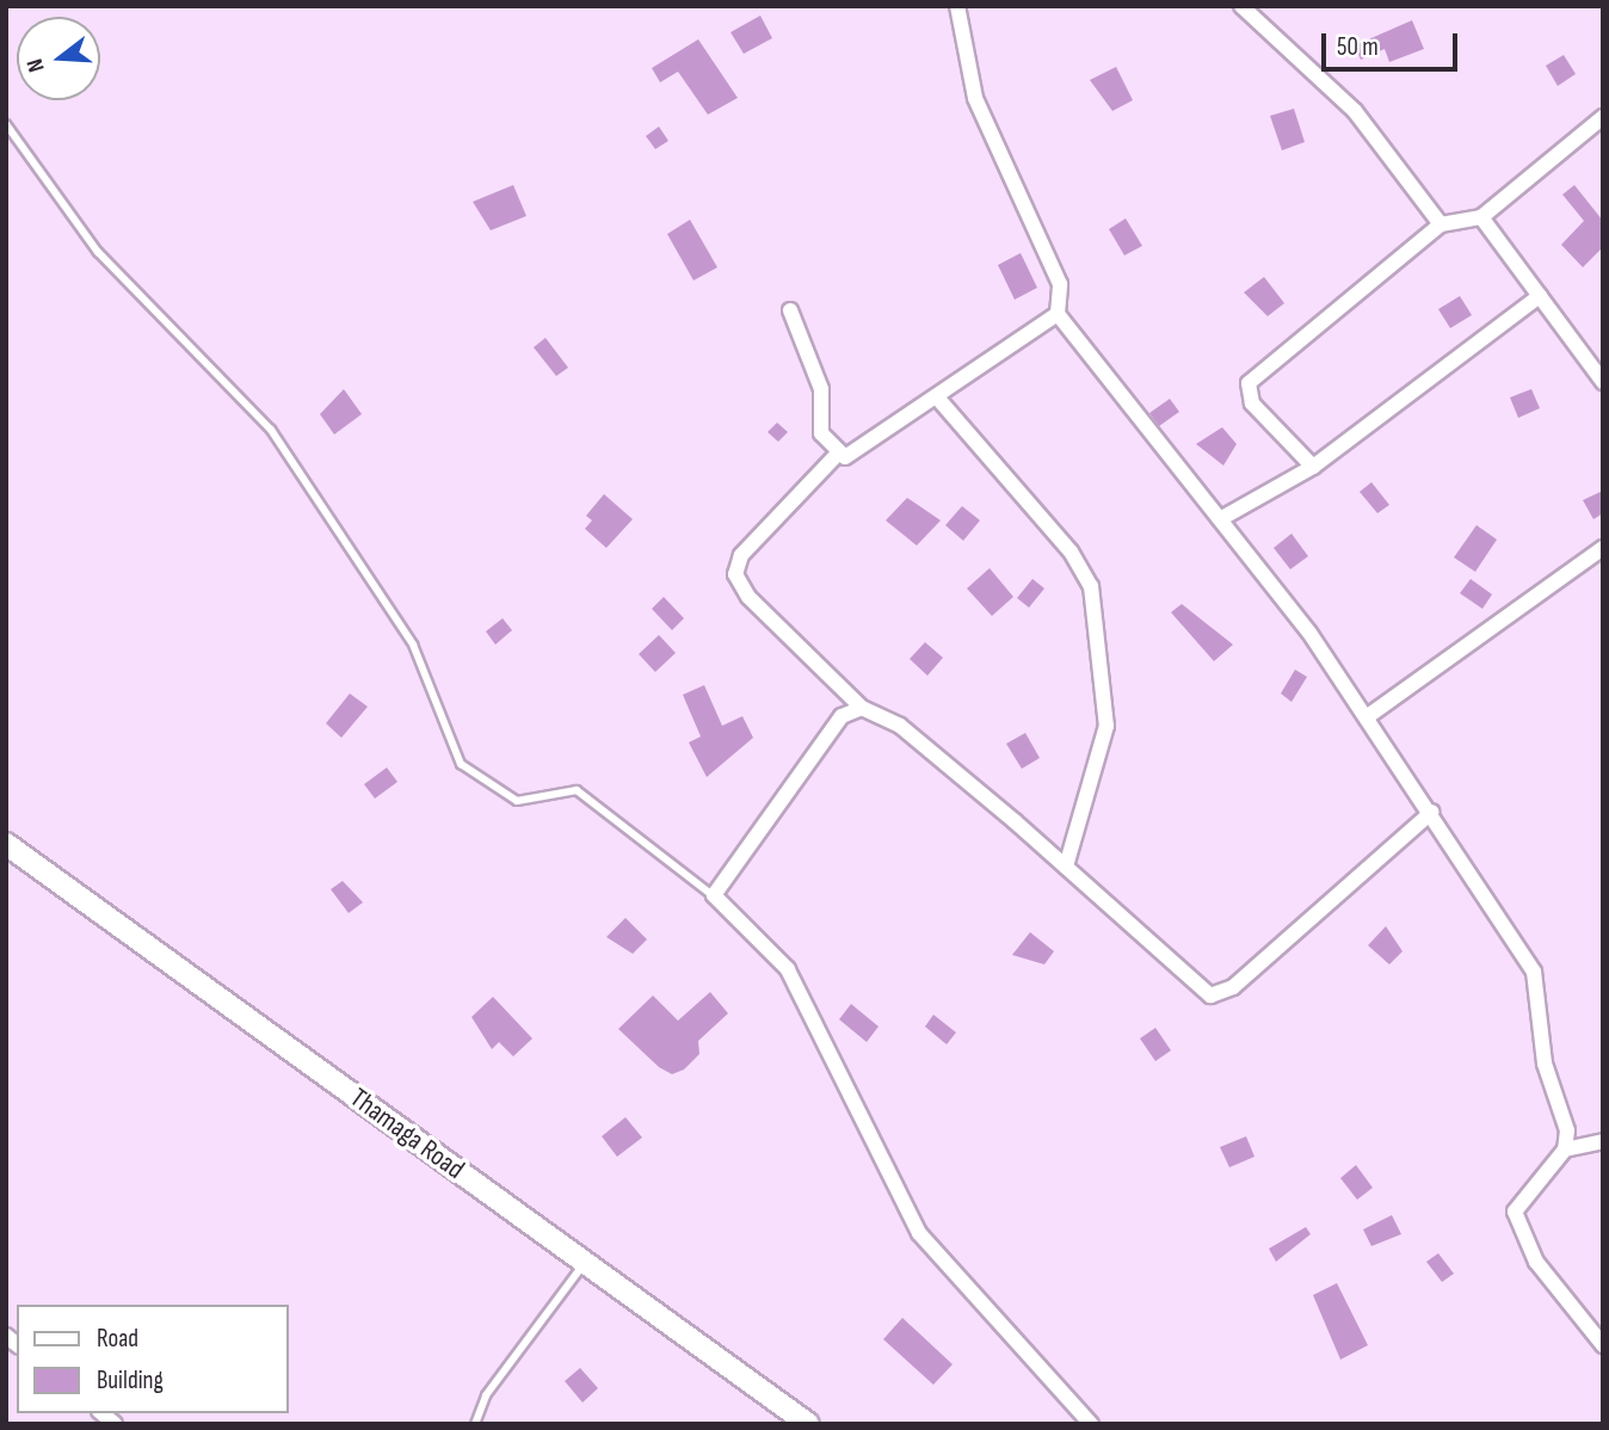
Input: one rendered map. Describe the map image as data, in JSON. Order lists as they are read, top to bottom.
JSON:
{
  "streets": {
    "main road": ["Thamaga Road"]
  },
  "legend": ["Road", "Building"],
  "scale_bar": "50 m",
  "north": "left"
}
